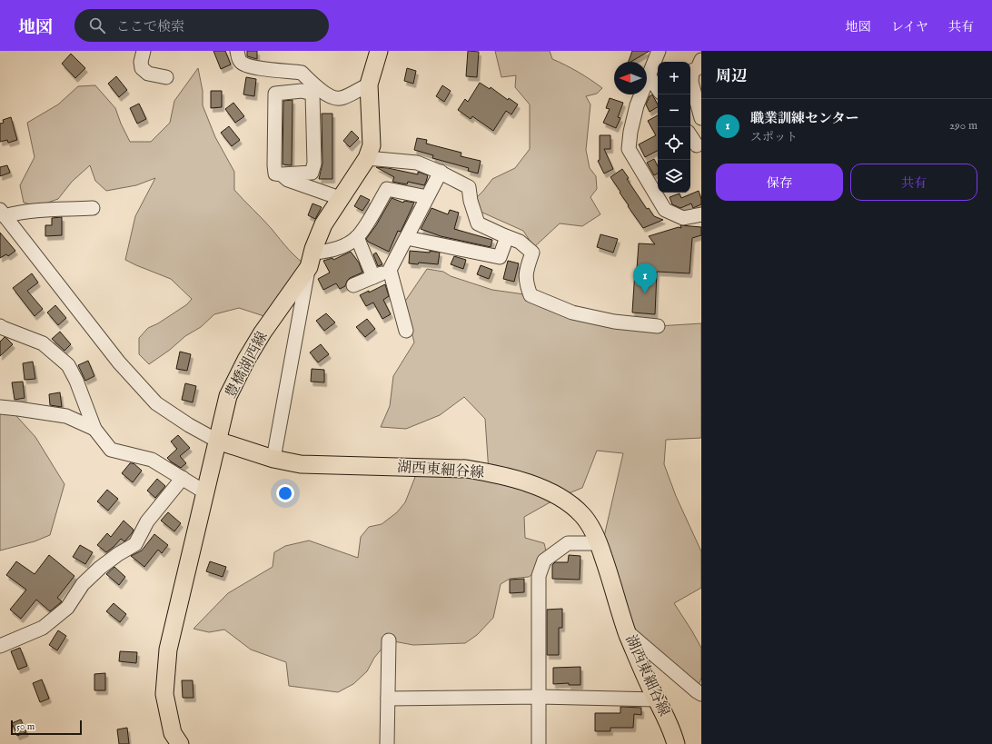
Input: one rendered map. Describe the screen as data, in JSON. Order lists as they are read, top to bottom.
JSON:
{
  "streets": {
    "main road": ["豊橋湖西線", "湖西東細谷線"]
  },
  "crossings": [
    ["豊橋湖西線", "湖西東細谷線"]
  ],
  "scale_bar": "50 m",
  "north": "left",
  "page": {
    "header": "地図",
    "search": "ここで検索",
    "nav": ["地図", "レイヤ", "共有"],
    "heading": "周辺",
    "map_buttons": ["+", "−"],
    "list": [
      {
        "mark": "1",
        "name": "職業訓練センター",
        "note": "スポット",
        "value": "290 m"
      }
    ],
    "buttons": ["保存", "共有"],
    "pins": "1",
    "scale": "50 m"
  }
}
